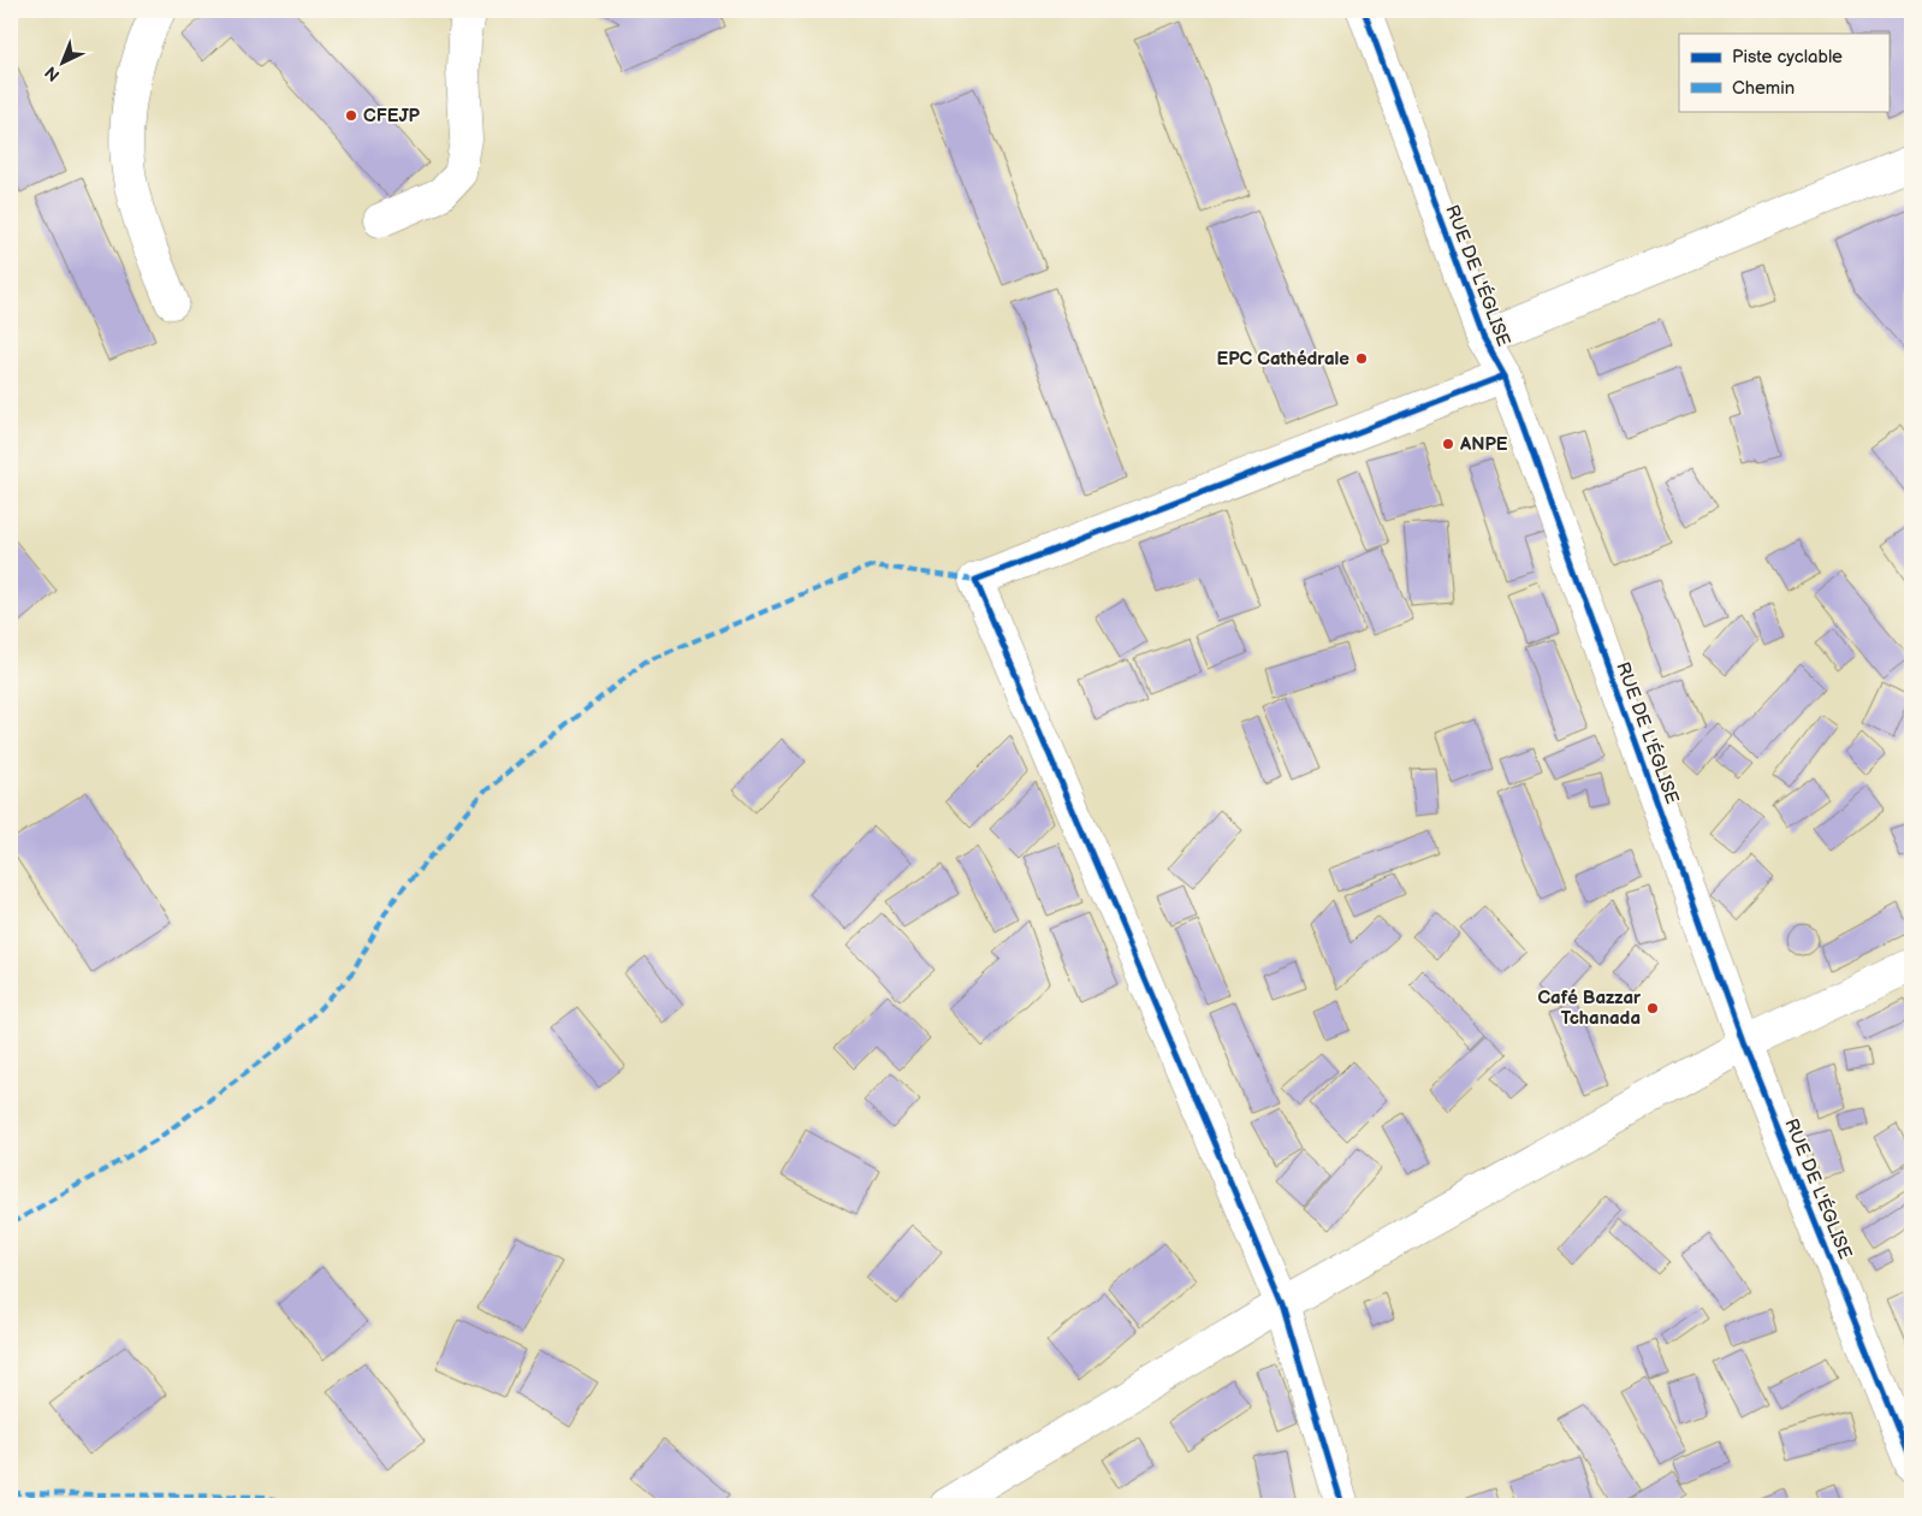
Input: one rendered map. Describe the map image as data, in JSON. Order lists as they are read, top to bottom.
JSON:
{
  "streets": {
    "street": ["RUE DE L'ÉGLISE"]
  },
  "places": [
    "CFEJP",
    "EPC Cathédrale",
    "ANPE",
    "Café Bazzar Tchanada"
  ],
  "legend": ["Piste cyclable", "Chemin"],
  "north": "bottom left"
}
